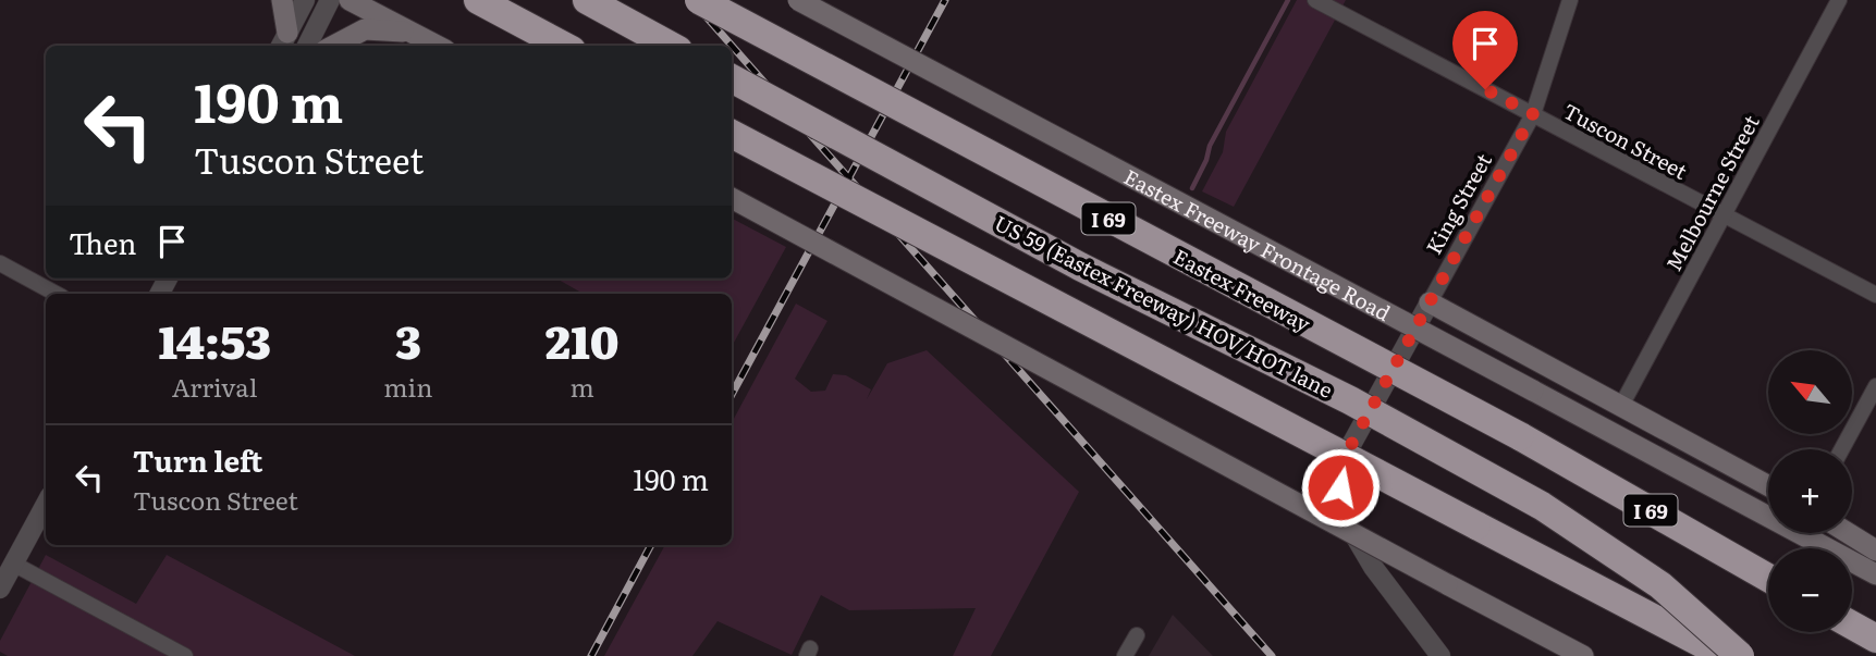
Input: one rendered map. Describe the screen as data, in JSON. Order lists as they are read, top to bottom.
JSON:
{
  "streets": {
    "highway": ["I 69", "Eastex Freeway", "US 59 (Eastex Freeway) HOV/HOT lane"],
    "main road": ["Eastex Freeway Frontage Road"],
    "street": ["Tuscon Street", "Melbourne Street", "King Street"]
  },
  "crossings": [
    ["Tuscon Street", "Melbourne Street"],
    ["Tuscon Street", "King Street"]
  ],
  "north": "top left",
  "page": {
    "turn": ["190 m", "Tuscon Street"],
    "then": "Then",
    "eta": [
      "14:53",
      "Arrival",
      "3",
      "min",
      "210",
      "m"
    ],
    "map_buttons": ["+", "−"],
    "list": [
      {
        "name": "Turn left",
        "note": "Tuscon Street",
        "value": "190 m"
      }
    ]
  }
}
